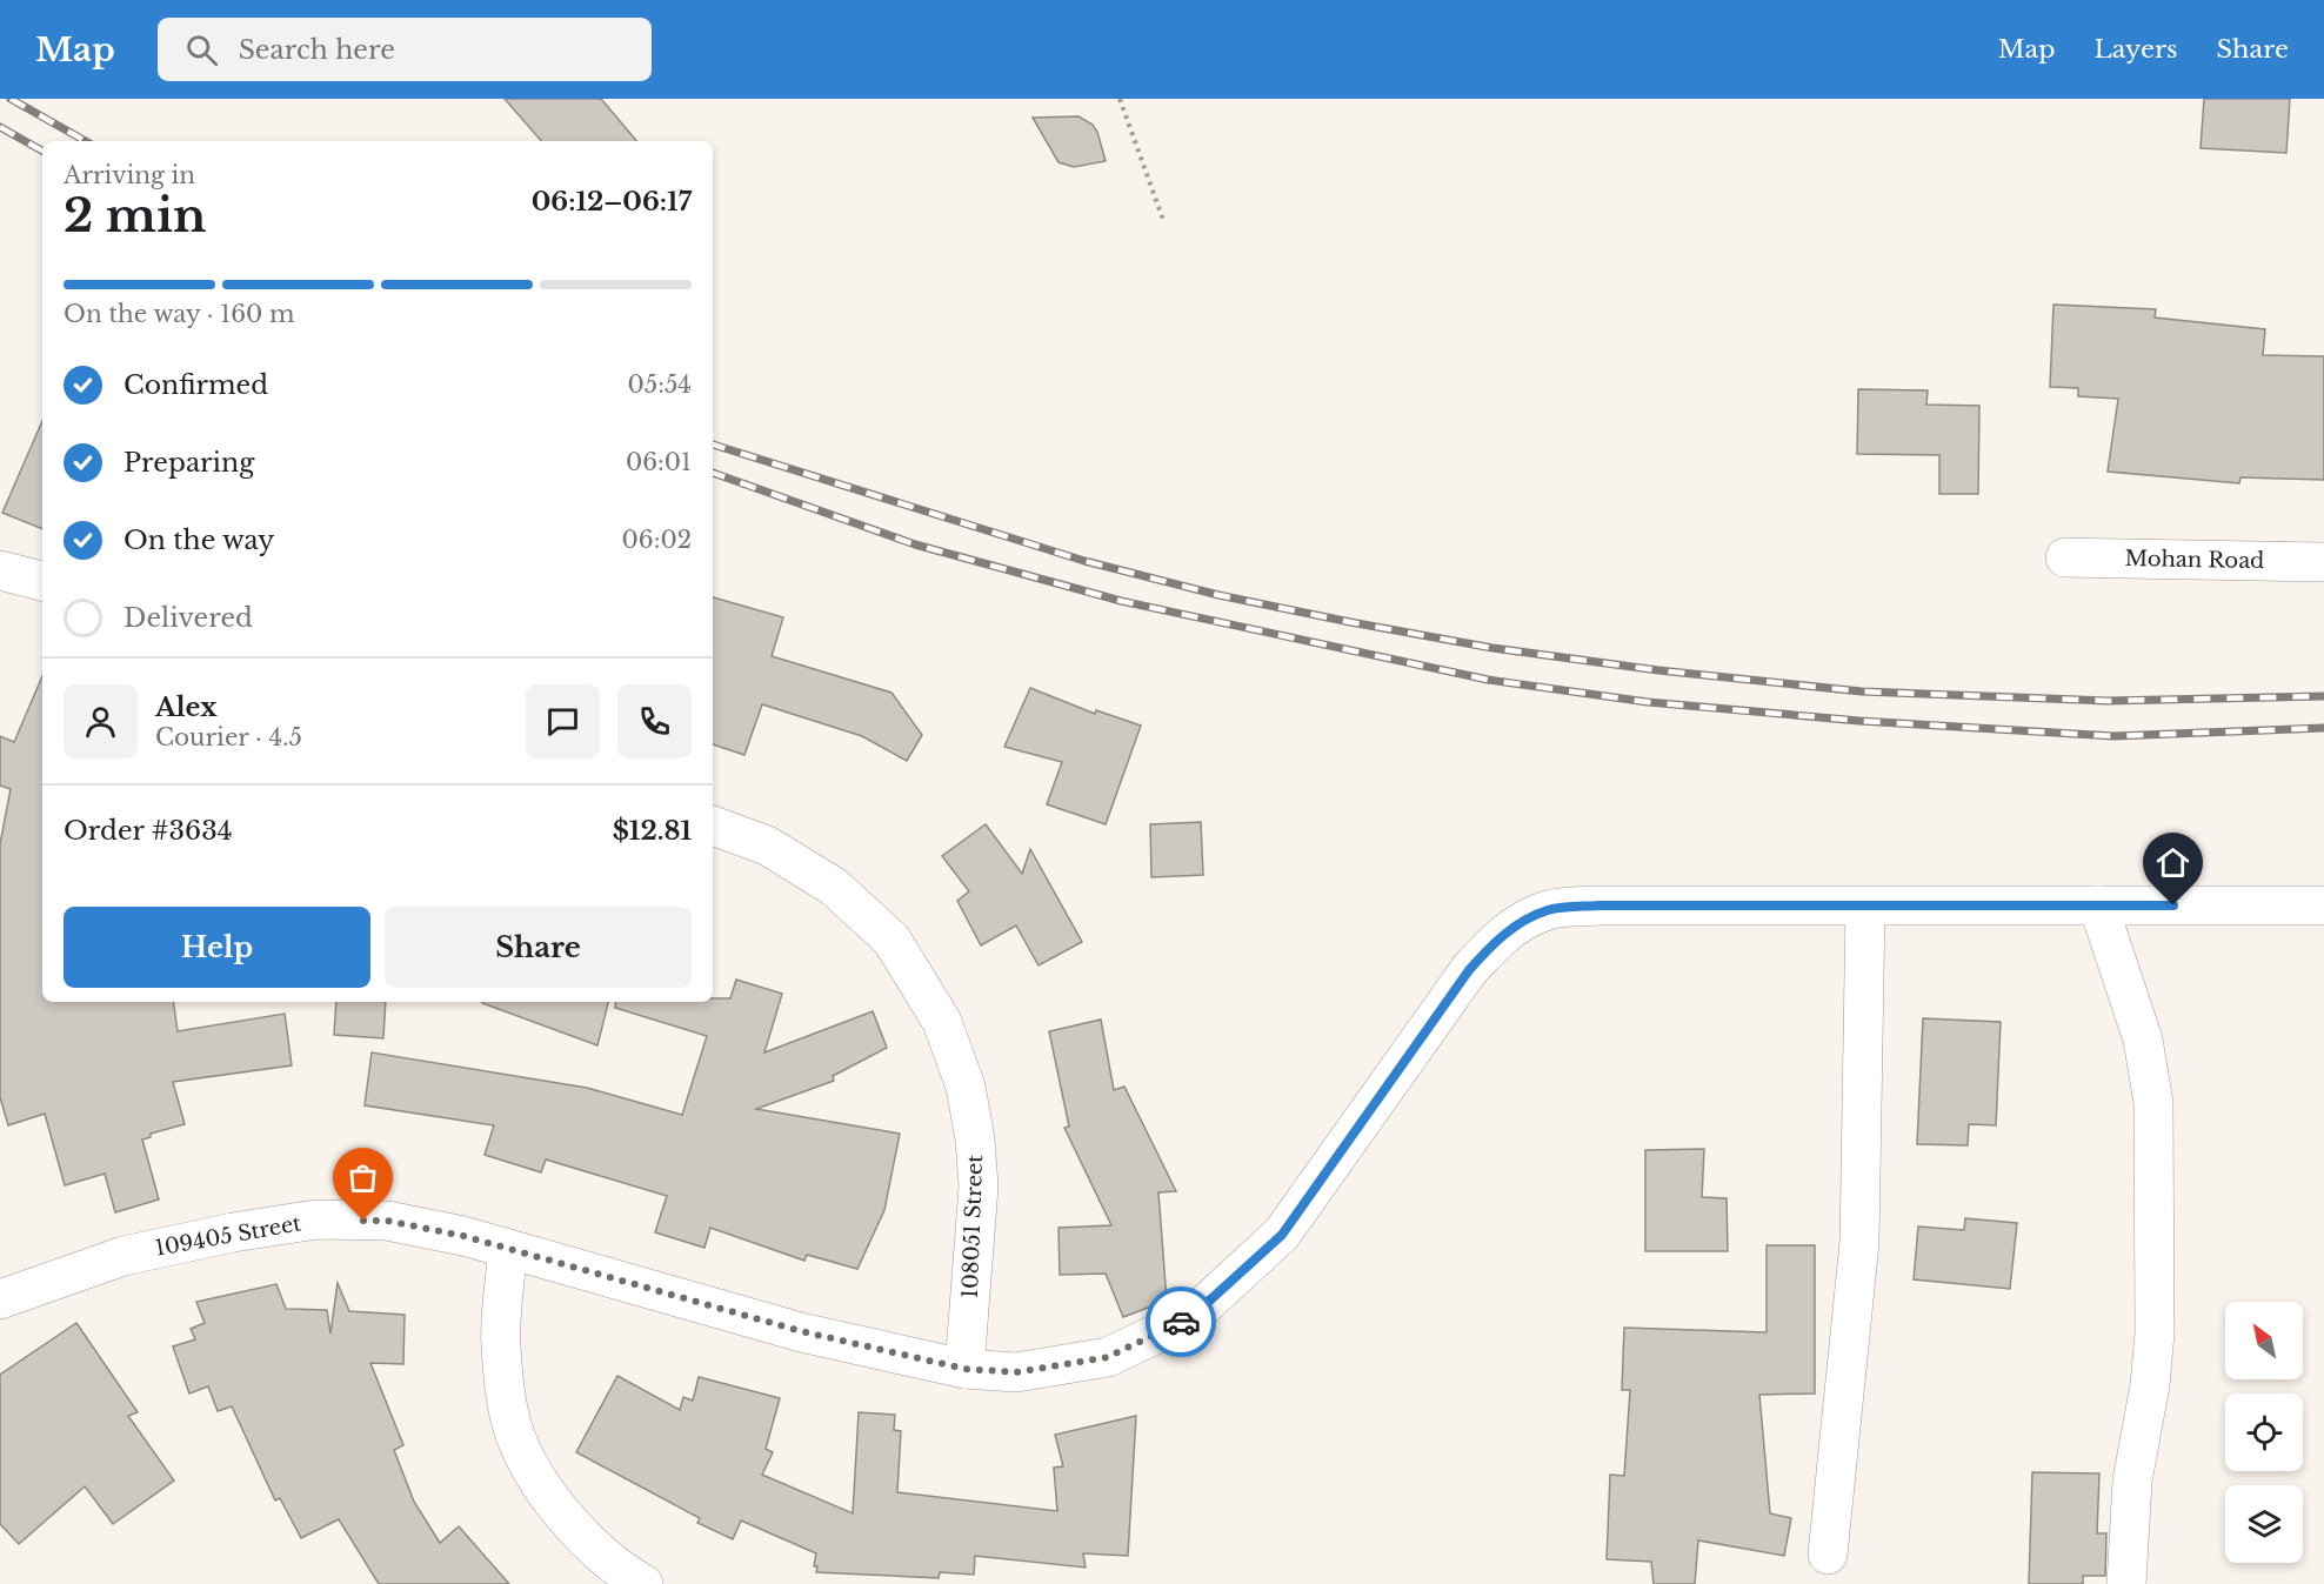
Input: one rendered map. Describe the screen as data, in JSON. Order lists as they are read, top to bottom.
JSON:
{
  "streets": {
    "street": ["Mohan Road", "108051 Street", "109405 Street"]
  },
  "crossings": [
    ["108051 Street", "109405 Street"]
  ],
  "north": "top left",
  "page": {
    "header": "Map",
    "search": "Search here",
    "nav": ["Map", "Layers", "Share"],
    "heading": ["2 min", "Arriving in", "06:12–06:17"],
    "panel": [
      "Alex",
      "Courier · 4.5",
      "Order #3634",
      "$12.81"
    ],
    "bar": "On the way · 160 m",
    "list": [
      ["Confirmed", "05:54"],
      ["Preparing", "06:01"],
      ["On the way", "06:02"],
      "Delivered"
    ],
    "buttons": ["Help", "Share"]
  }
}
